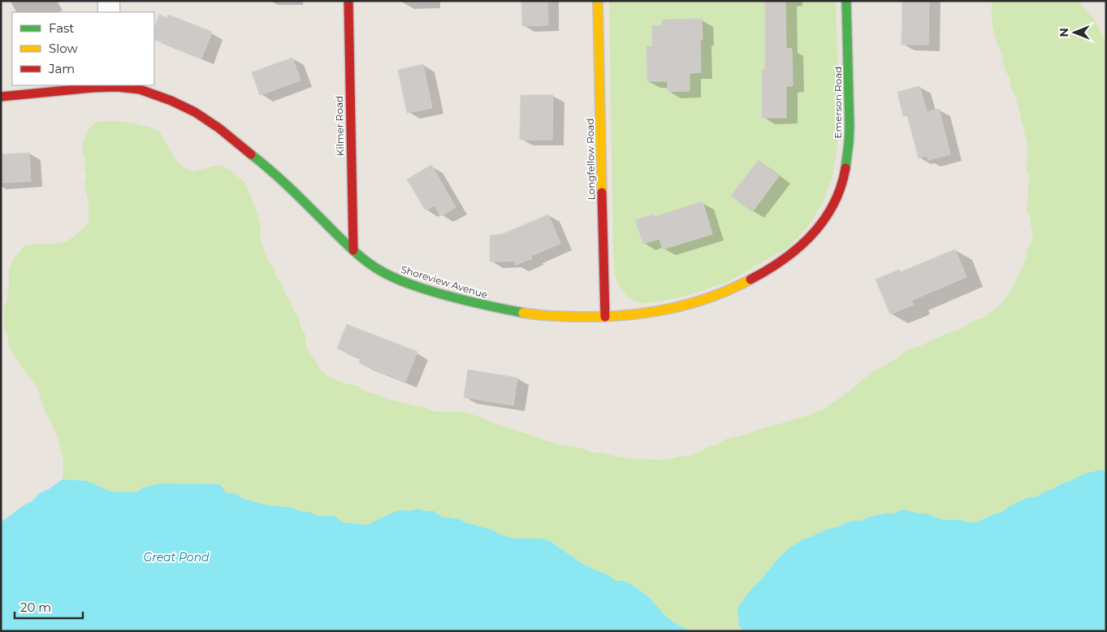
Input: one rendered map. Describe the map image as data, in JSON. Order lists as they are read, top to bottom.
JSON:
{
  "streets": {
    "street": [
      "Emerson Road",
      "Kilmer Road",
      "Longfellow Road",
      "Shoreview Avenue"
    ]
  },
  "crossings": [
    ["Emerson Road", "Shoreview Avenue"],
    ["Kilmer Road", "Shoreview Avenue"],
    ["Longfellow Road", "Shoreview Avenue"]
  ],
  "water": ["Great Pond"],
  "legend": ["Fast", "Slow", "Jam"],
  "scale_bar": "20 m",
  "north": "left"
}
